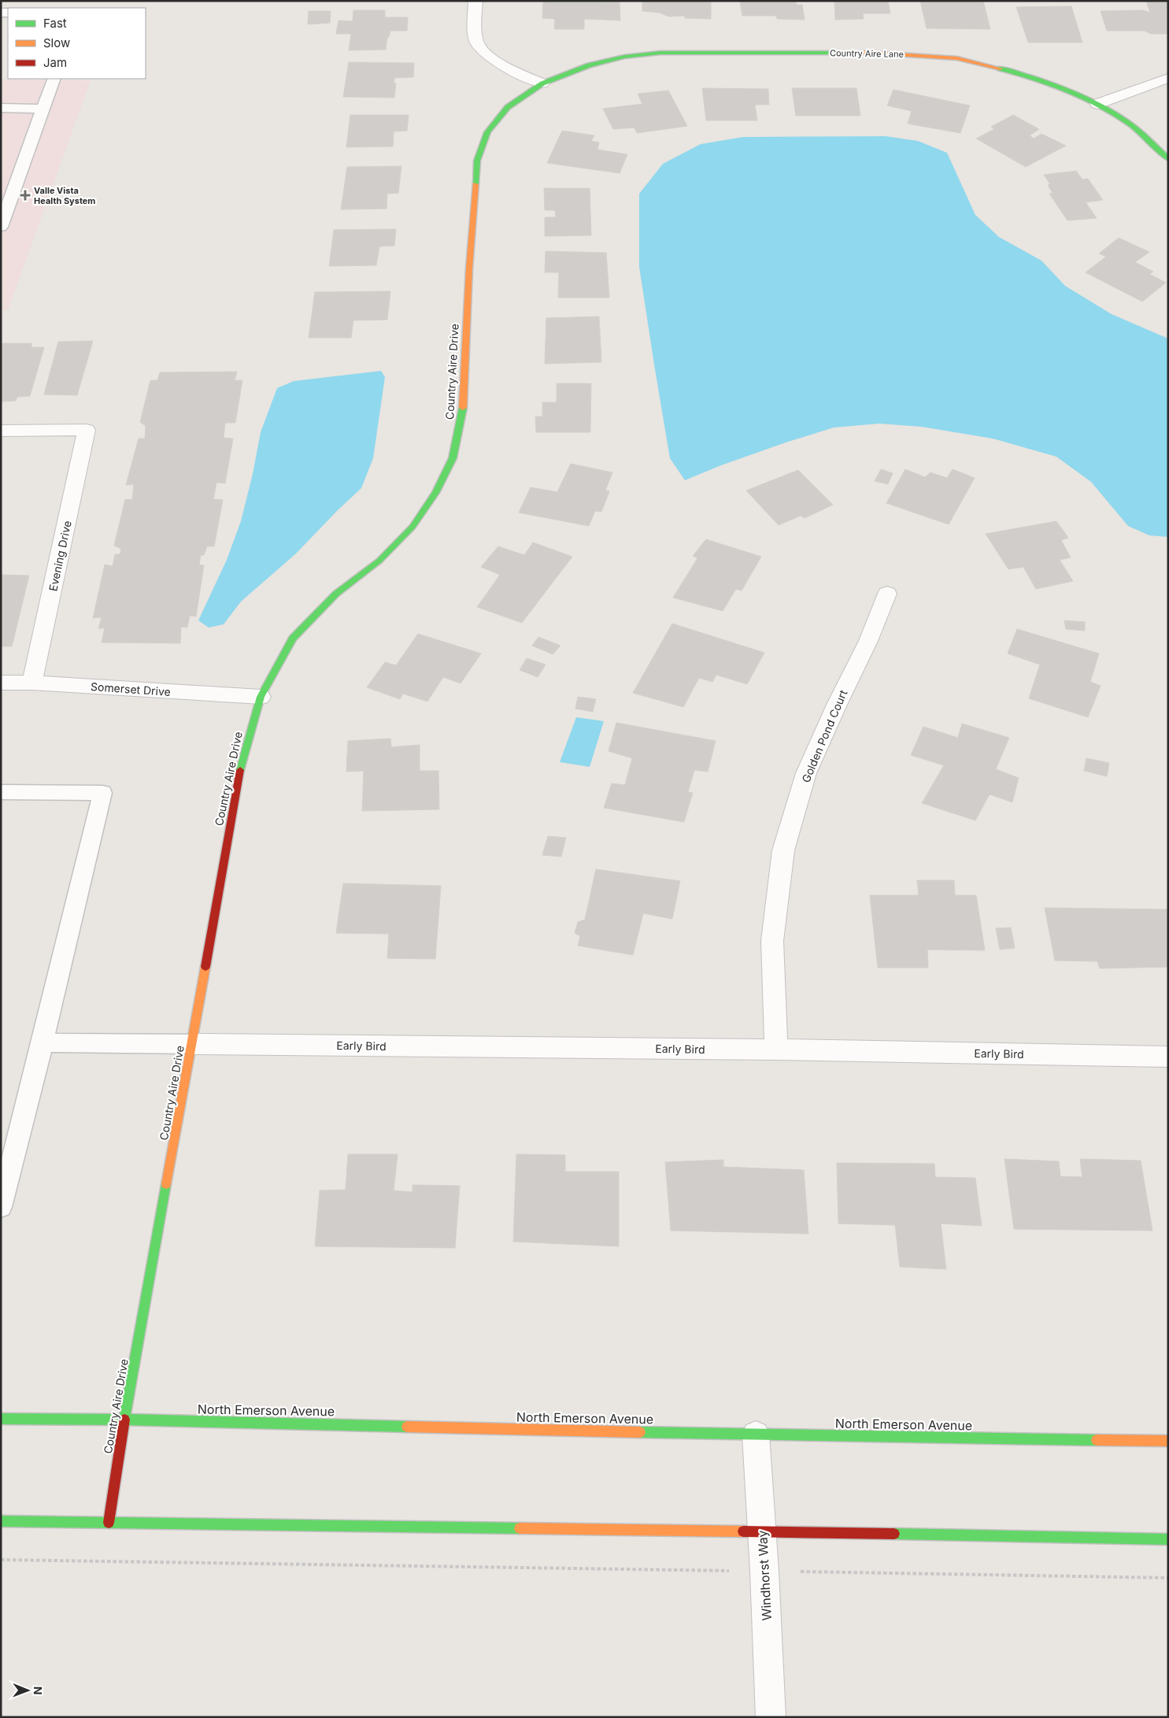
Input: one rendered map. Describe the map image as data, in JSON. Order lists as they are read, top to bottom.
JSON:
{
  "streets": {
    "street": [
      "Country Aire Lane",
      "Country Aire Drive",
      "Evening Drive",
      "Somerset Drive",
      "Golden Pond Court",
      "Early Bird",
      "North Emerson Avenue",
      "Windhorst Way"
    ]
  },
  "crossings": [
    ["Country Aire Lane", "Country Aire Drive"],
    ["Country Aire Drive", "Somerset Drive"],
    ["Country Aire Drive", "Early Bird"],
    ["Country Aire Drive", "North Emerson Avenue"],
    ["Evening Drive", "Somerset Drive"],
    ["Golden Pond Court", "Early Bird"],
    ["North Emerson Avenue", "Windhorst Way"]
  ],
  "places": {
    "health": ["Valle Vista Health System"]
  },
  "legend": ["Fast", "Slow", "Jam"],
  "north": "right"
}
